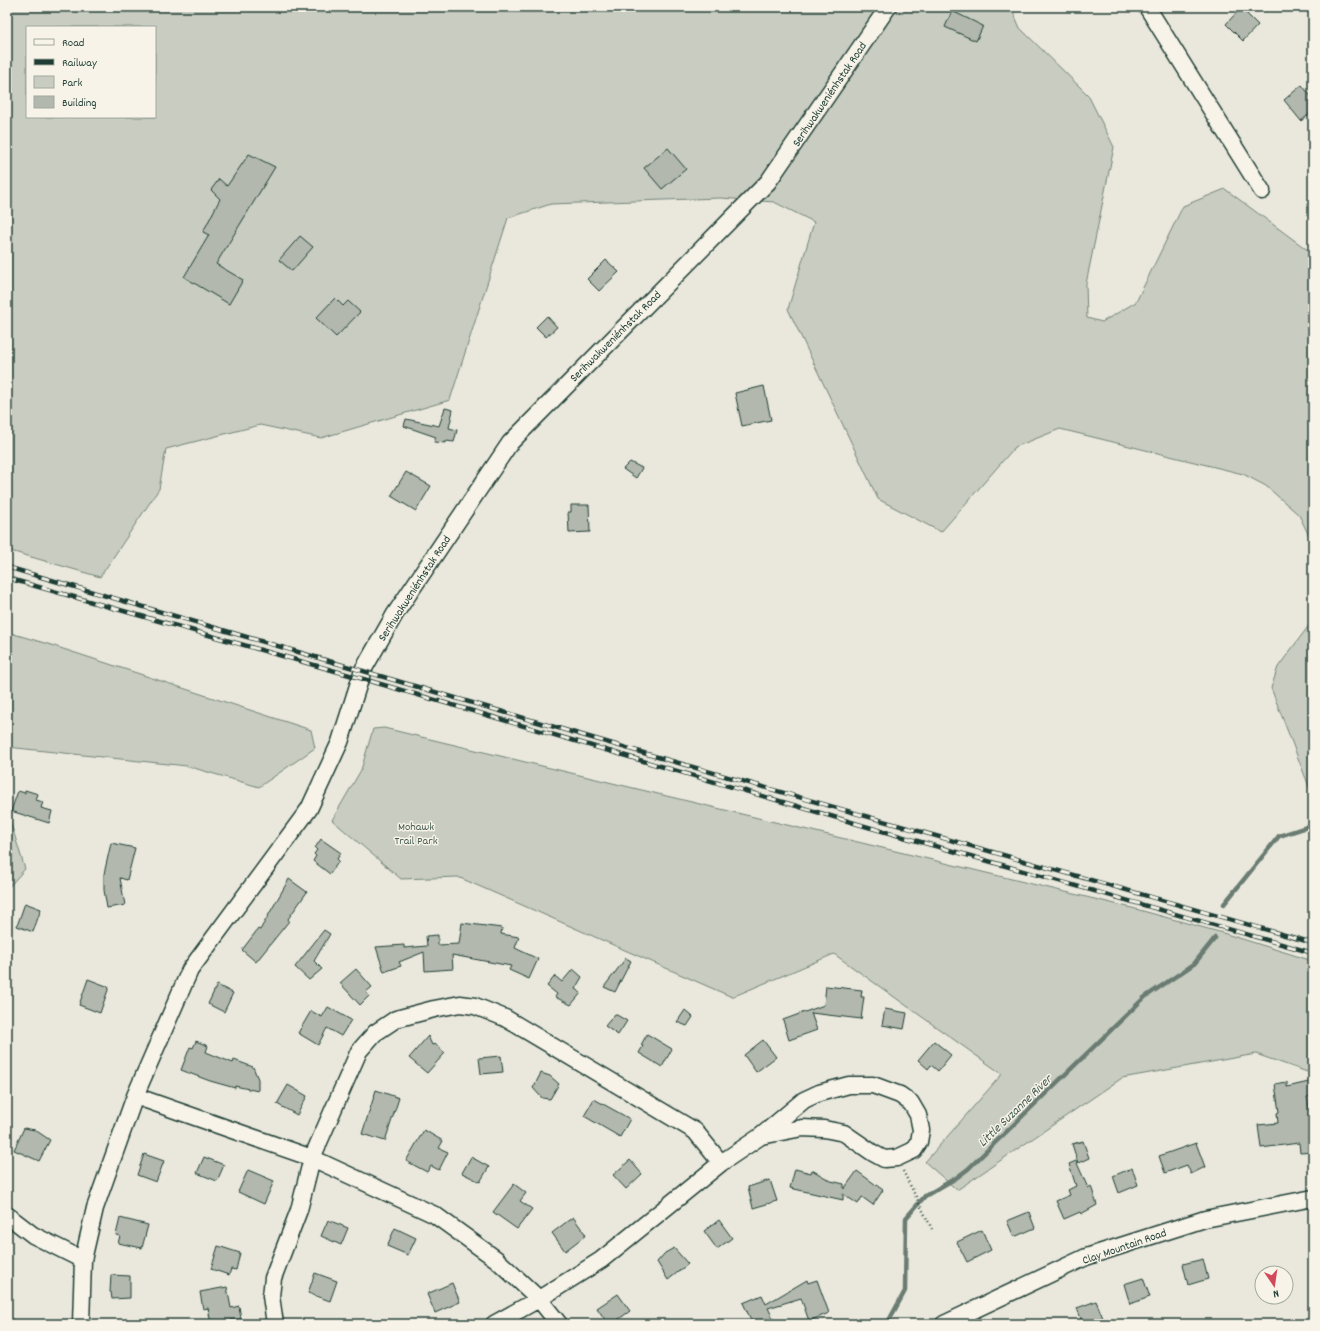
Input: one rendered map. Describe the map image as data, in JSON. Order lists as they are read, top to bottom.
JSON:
{
  "streets": {
    "street": ["Serihwakweniénhstak Road", "Clay Mountain Road"]
  },
  "water": ["Little Suzanne River"],
  "parks": ["Mohawk Trail Park"],
  "legend": [
    "Road",
    "Railway",
    "Park",
    "Building"
  ],
  "north": "bottom"
}
